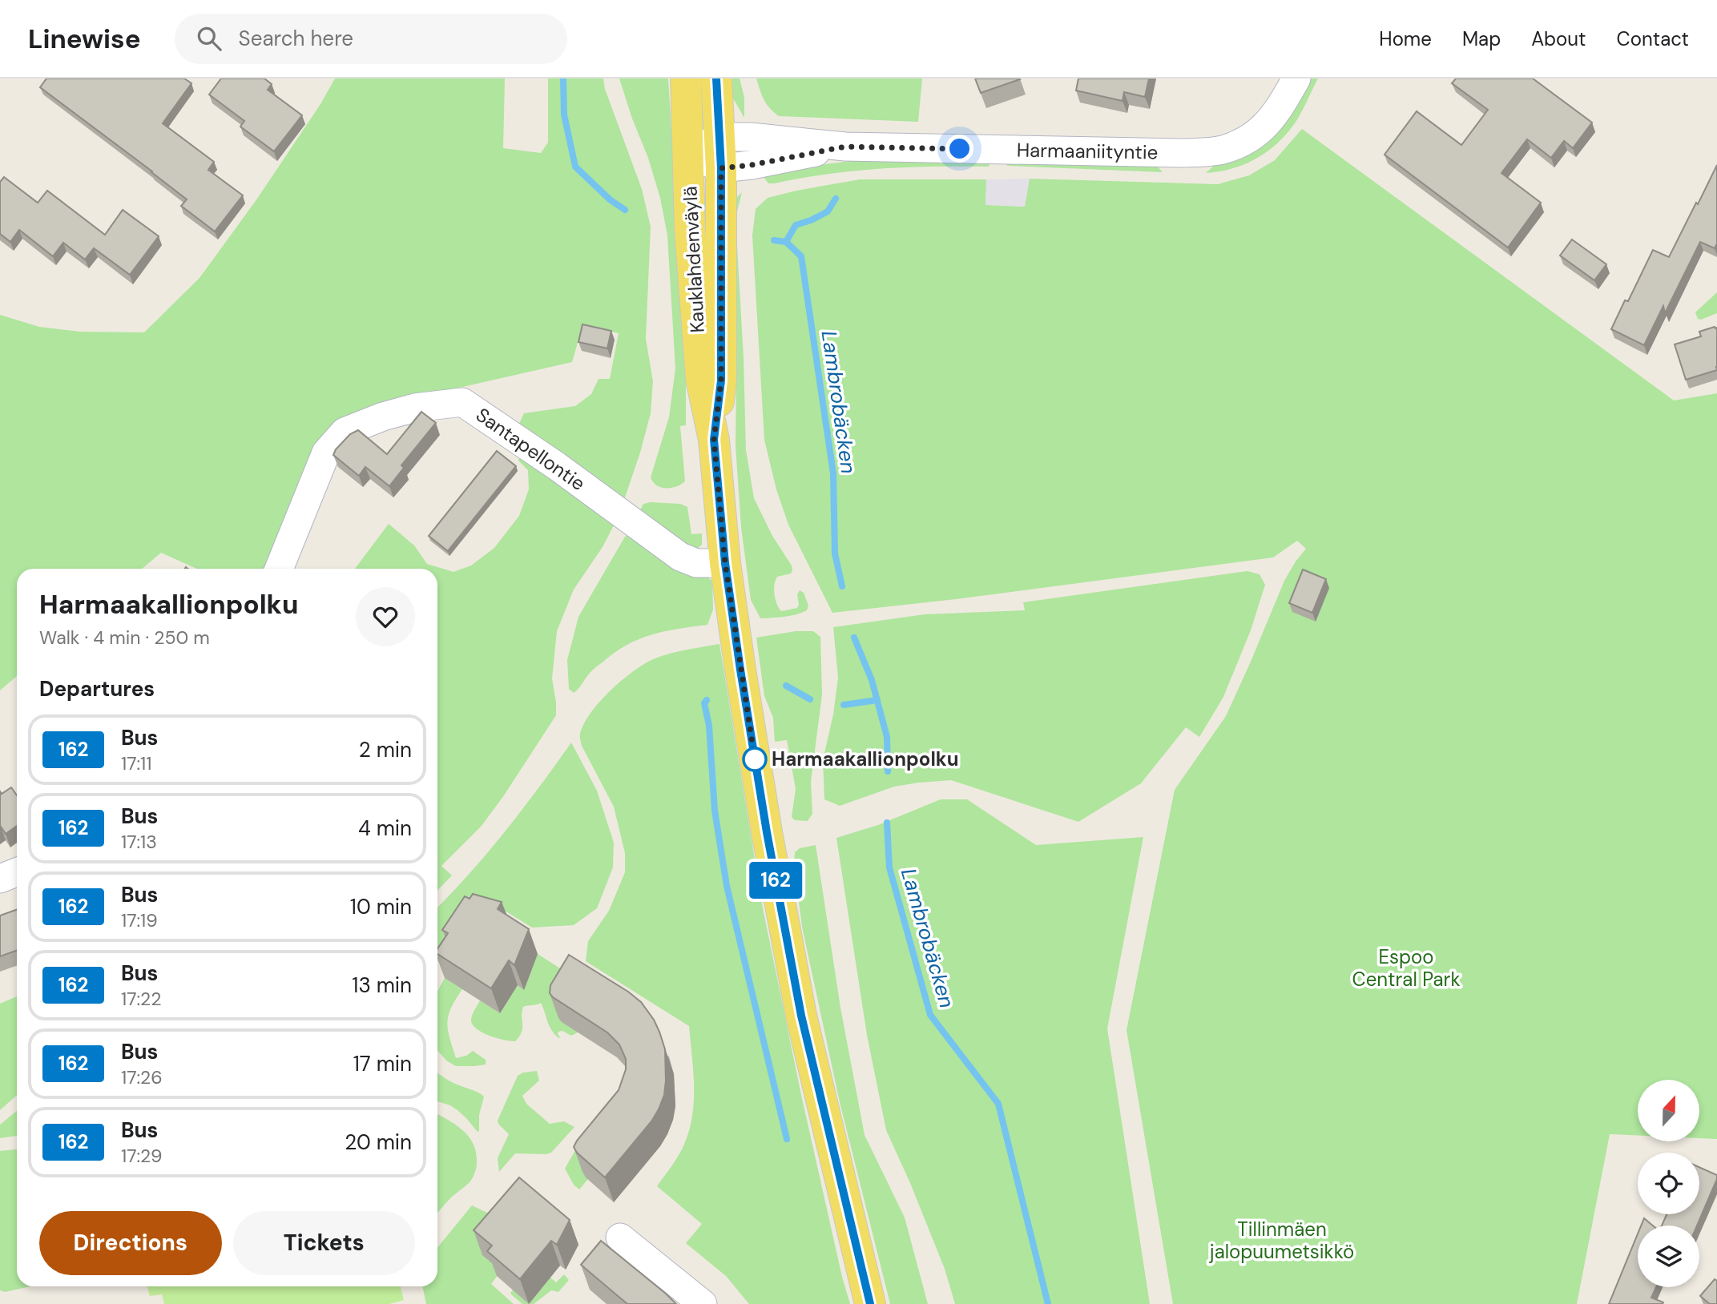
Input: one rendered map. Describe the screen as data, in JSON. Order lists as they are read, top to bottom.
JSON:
{
  "streets": {
    "main road": ["Kauklahdenväylä"],
    "street": ["Harmaaniityntie", "Santapellontie"]
  },
  "crossings": [
    ["Harmaaniityntie", "Kauklahdenväylä"],
    ["Kauklahdenväylä", "Santapellontie"]
  ],
  "water": ["Lambrobäcken"],
  "parks": ["Espoo Central Park", "Tillinmäen jalopuumetsikkö"],
  "places": ["Harmaakallionpolku"],
  "lines": ["bus line 162"],
  "north": "top",
  "page": {
    "header": "Linewise",
    "search": "Search here",
    "nav": [
      "Home",
      "Map",
      "About",
      "Contact"
    ],
    "on_map": "162",
    "heading": [
      ["Harmaakallionpolku", "Walk · 4 min · 250 m"],
      "Departures"
    ],
    "list": [
      {
        "mark": "162",
        "name": "Bus",
        "note": "17:11",
        "value": "2 min"
      },
      {
        "mark": "162",
        "name": "Bus",
        "note": "17:13",
        "value": "4 min"
      },
      {
        "mark": "162",
        "name": "Bus",
        "note": "17:19",
        "value": "10 min"
      },
      {
        "mark": "162",
        "name": "Bus",
        "note": "17:22",
        "value": "13 min"
      },
      {
        "mark": "162",
        "name": "Bus",
        "note": "17:26",
        "value": "17 min"
      },
      {
        "mark": "162",
        "name": "Bus",
        "note": "17:29",
        "value": "20 min"
      }
    ],
    "buttons": ["Directions", "Tickets"]
  }
}
